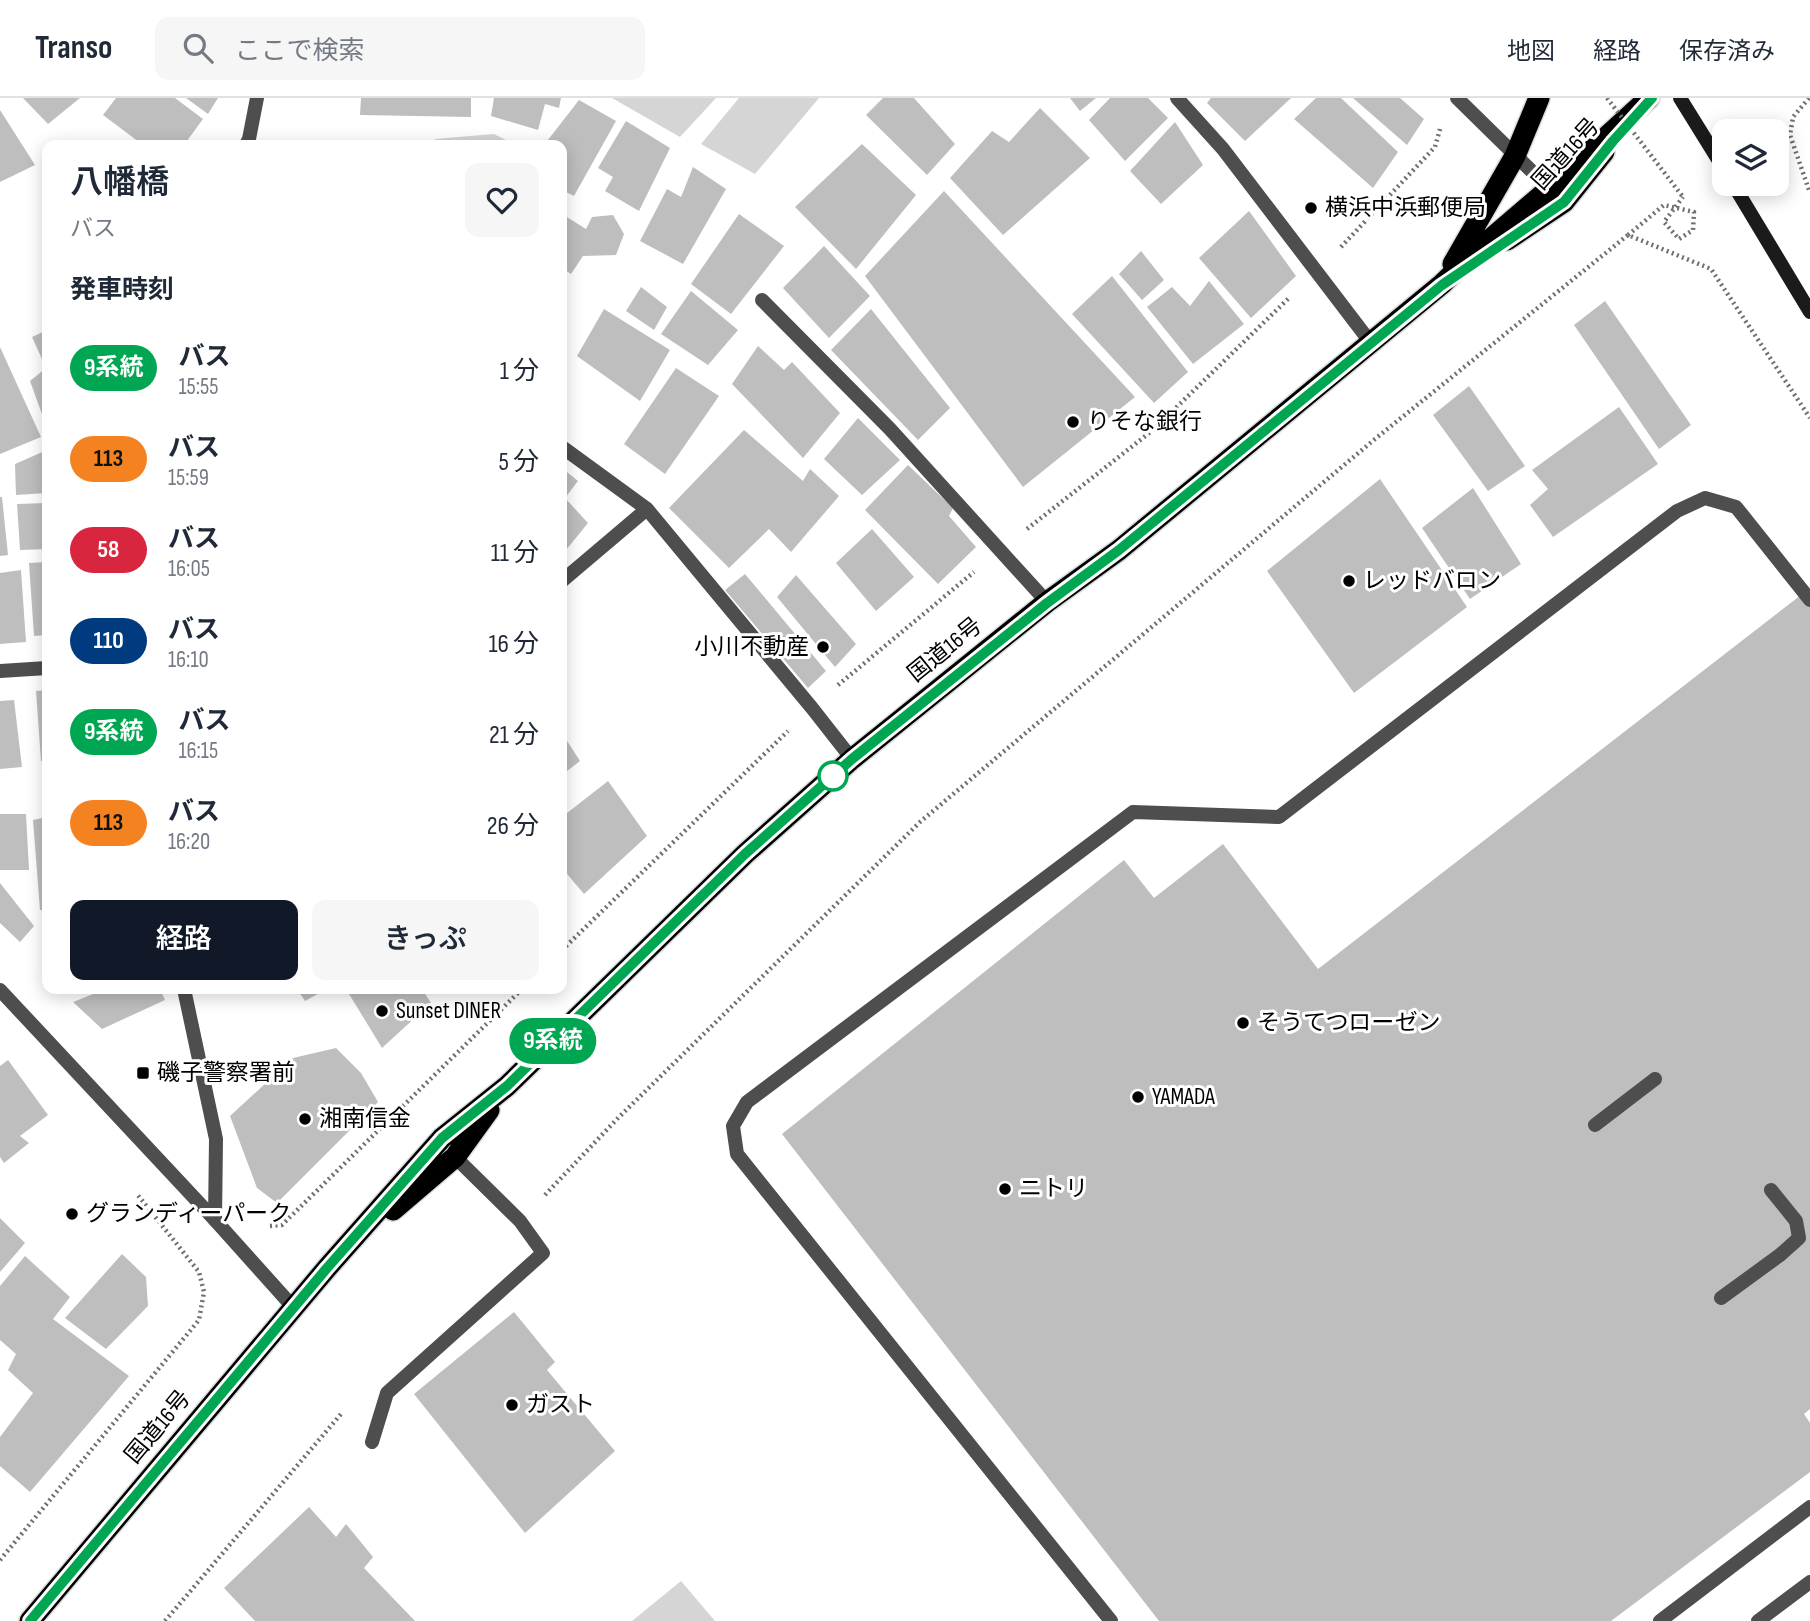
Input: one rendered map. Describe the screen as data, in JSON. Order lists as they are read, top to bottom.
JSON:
{
  "streets": {
    "highway": ["国道16号"]
  },
  "places": {
    "other": [
      "横浜中浜郵便局",
      "りそな銀行",
      "レッドバロン",
      "小川不動産",
      "Sunset DINER",
      "そうてつローゼン",
      "YAMADA",
      "湘南信金",
      "ニトリ",
      "グランディーパーク",
      "ガスト"
    ],
    "transit": ["磯子警察署前"]
  },
  "lines": ["bus line 9系統"],
  "page": {
    "header": "Transo",
    "search": "ここで検索",
    "nav": ["地図", "経路", "保存済み"],
    "on_map": "9系統",
    "heading": [
      ["八幡橋", "バス"],
      "発車時刻"
    ],
    "list": [
      {
        "mark": "9系統",
        "name": "バス",
        "note": "15:55",
        "value": "1 分"
      },
      {
        "mark": "113",
        "name": "バス",
        "note": "15:59",
        "value": "5 分"
      },
      {
        "mark": "58",
        "name": "バス",
        "note": "16:05",
        "value": "11 分"
      },
      {
        "mark": "110",
        "name": "バス",
        "note": "16:10",
        "value": "16 分"
      },
      {
        "mark": "9系統",
        "name": "バス",
        "note": "16:15",
        "value": "21 分"
      },
      {
        "mark": "113",
        "name": "バス",
        "note": "16:20",
        "value": "26 分"
      }
    ],
    "buttons": ["経路", "きっぷ"]
  }
}
